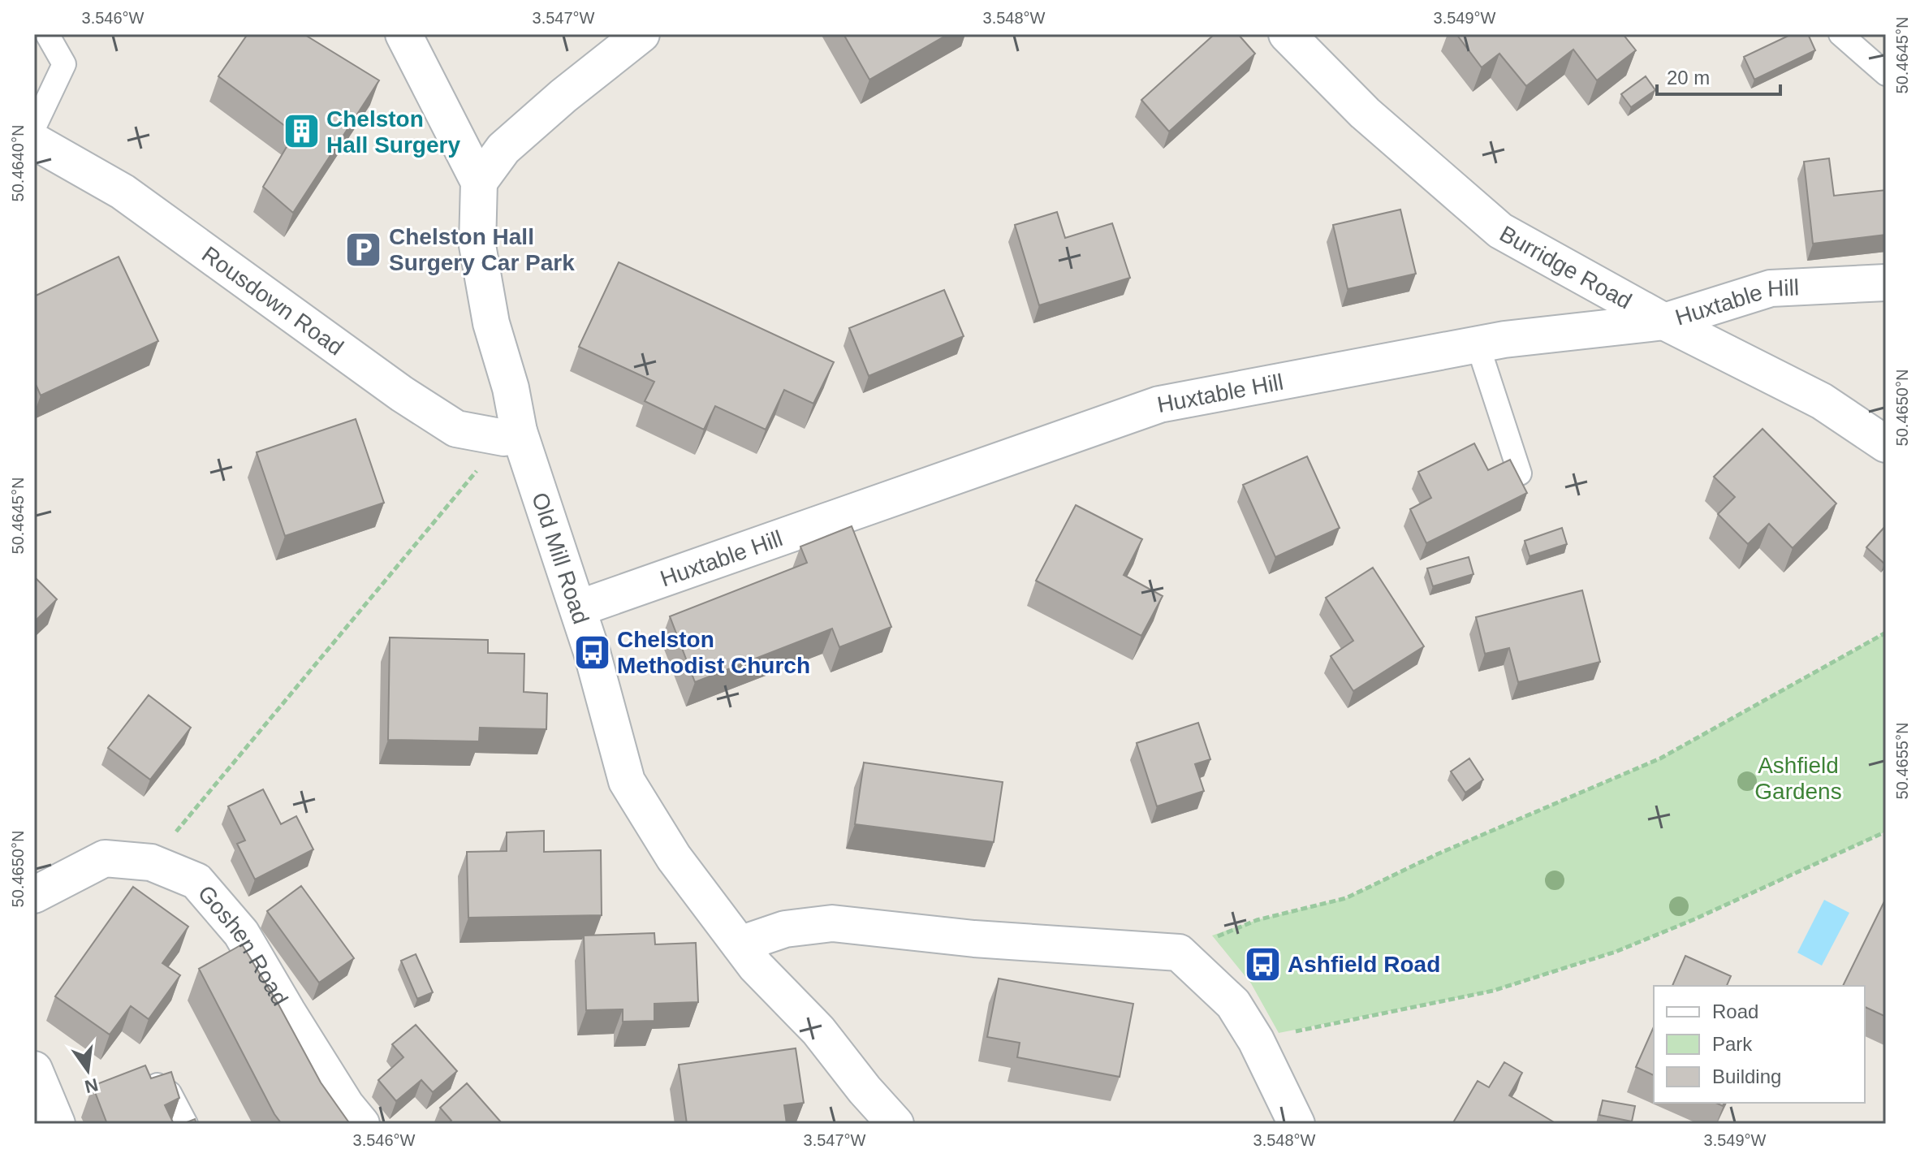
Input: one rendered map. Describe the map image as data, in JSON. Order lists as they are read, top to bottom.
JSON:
{
  "streets": {
    "street": [
      "Burridge Road",
      "Rousdown Road",
      "Huxtable Hill",
      "Old Mill Road",
      "Goshen Road"
    ]
  },
  "crossings": [
    ["Burridge Road", "Huxtable Hill"],
    ["Rousdown Road", "Old Mill Road"],
    ["Huxtable Hill", "Old Mill Road"]
  ],
  "parks": ["Ashfield Gardens"],
  "places": {
    "building": ["Chelston Hall Surgery"],
    "parking": ["Chelston Hall Surgery Car Park"],
    "bus stop": ["Chelston Methodist Church", "Ashfield Road"]
  },
  "legend": ["Road", "Park", "Building"],
  "scale_bar": "20 m",
  "north": "bottom",
  "coordinates": [
    "3.546°W",
    "3.547°W",
    "3.548°W",
    "3.549°W",
    "50.4645°N",
    "50.4640°N",
    "50.4650°N",
    "50.4655°N"
  ]
}
